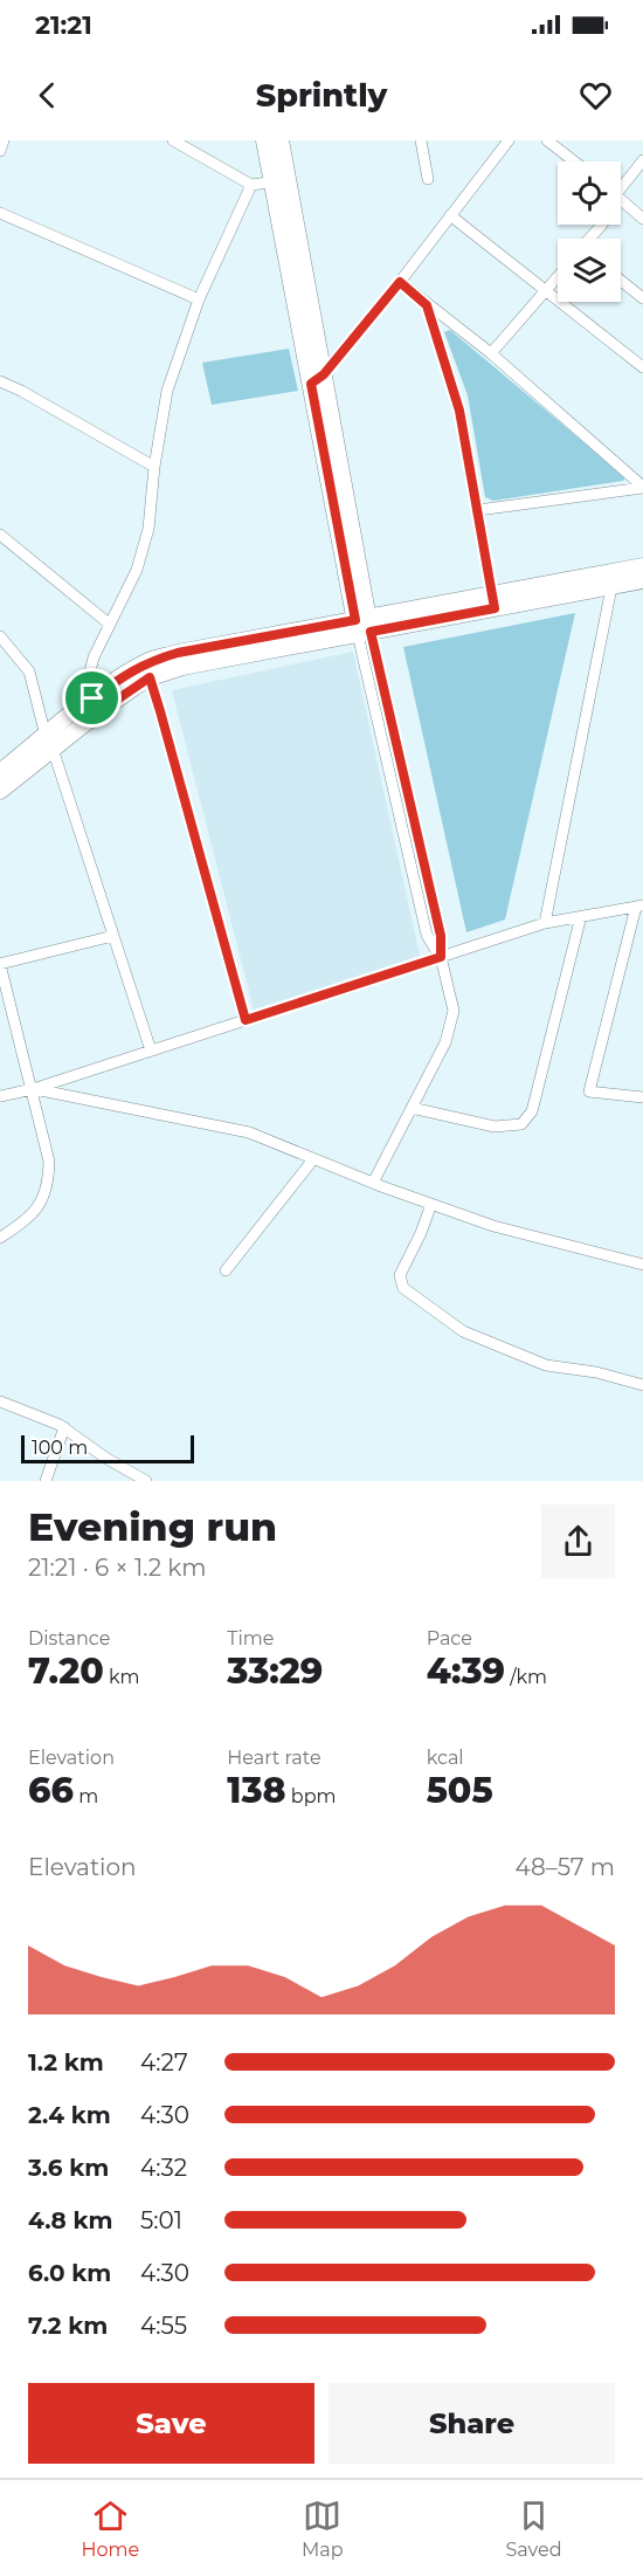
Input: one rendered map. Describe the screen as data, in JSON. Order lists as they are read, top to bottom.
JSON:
{
  "scale_bar": "100 m",
  "page": {
    "status": "21:21",
    "header": "Sprintly",
    "scale": "100 m",
    "heading": ["Evening run", "21:21 · 6 × 1.2 km"],
    "stats": [
      ["Distance", "7.20 km"],
      ["Time", "33:29"],
      ["Pace", "4:39 /km"],
      ["Elevation", "66 m"],
      ["Heart rate", "138 bpm"],
      ["kcal", "505"]
    ],
    "chart": ["Elevation", "48–57 m"],
    "list": [
      {
        "name": "1.2 km",
        "note": "4:27"
      },
      {
        "name": "2.4 km",
        "note": "4:30"
      },
      {
        "name": "3.6 km",
        "note": "4:32"
      },
      {
        "name": "4.8 km",
        "note": "5:01"
      },
      {
        "name": "6.0 km",
        "note": "4:30"
      },
      {
        "name": "7.2 km",
        "note": "4:55"
      }
    ],
    "buttons": ["Save", "Share"],
    "tabs": ["Home", "Map", "Saved"]
  }
}
